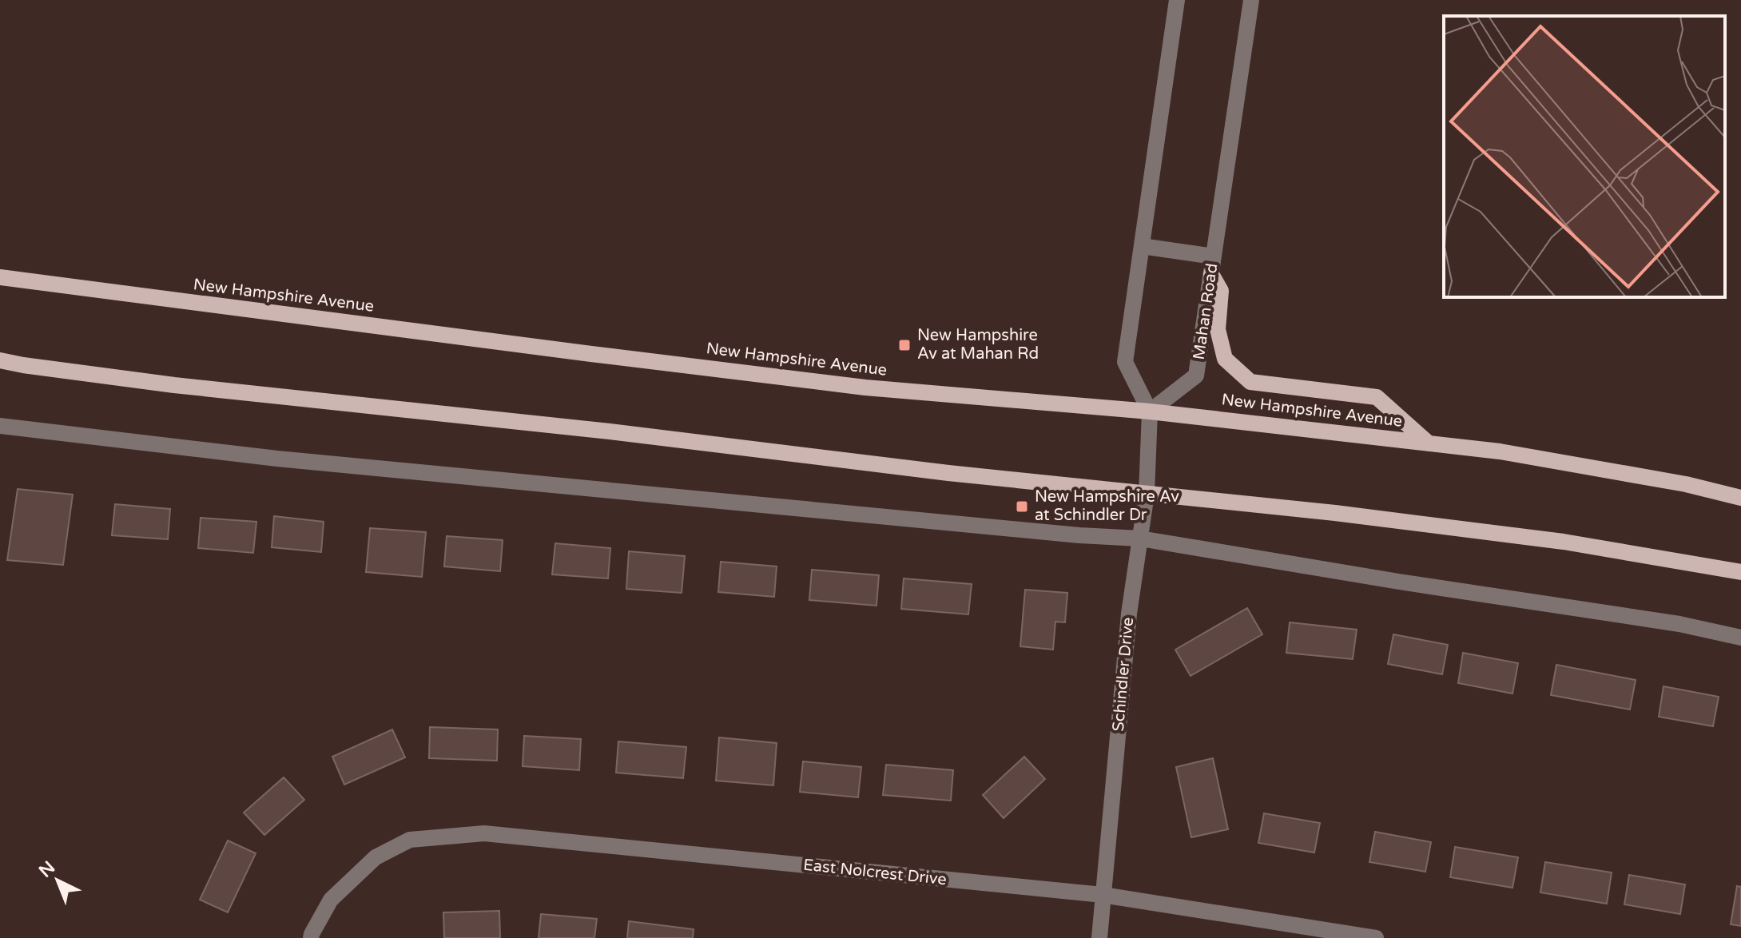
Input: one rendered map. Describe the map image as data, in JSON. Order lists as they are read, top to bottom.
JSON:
{
  "streets": {
    "main road": ["New Hampshire Avenue"],
    "street": ["Mahan Road", "Schindler Drive", "East Nolcrest Drive"]
  },
  "crossings": [
    ["New Hampshire Avenue", "Mahan Road"],
    ["New Hampshire Avenue", "Schindler Drive"],
    ["Mahan Road", "Schindler Drive"],
    ["Schindler Drive", "East Nolcrest Drive"]
  ],
  "places": {
    "transit": ["New Hampshire Av at Mahan Rd", "New Hampshire Av at Schindler Dr"]
  },
  "north": "top left"
}
